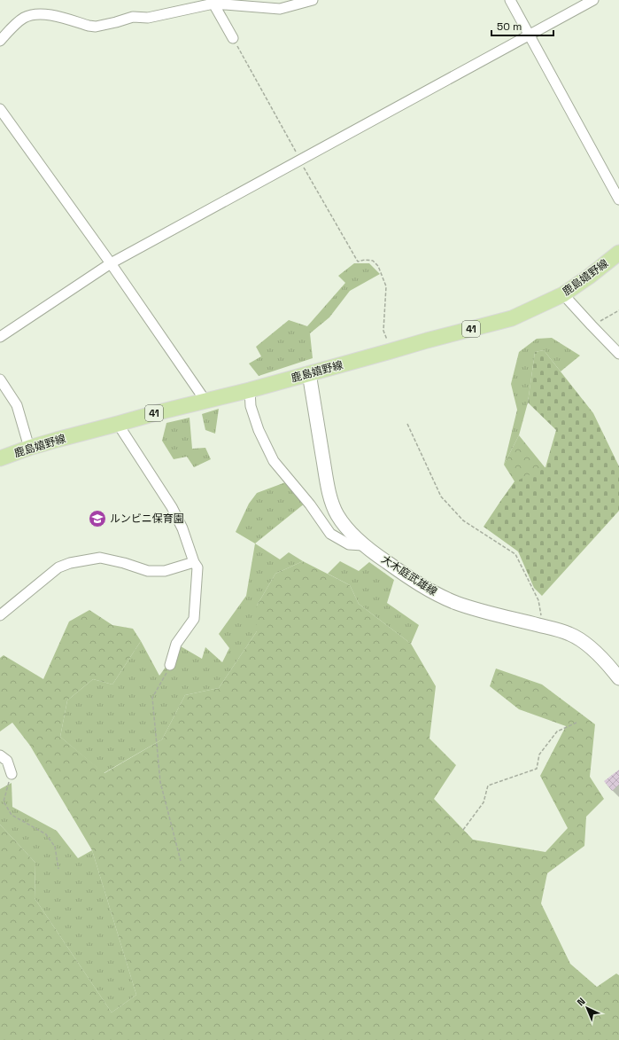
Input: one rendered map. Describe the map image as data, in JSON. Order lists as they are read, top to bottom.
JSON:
{
  "streets": {
    "main road": ["鹿島嬉野線", "41", "大木庭武雄線"]
  },
  "crossings": [
    ["鹿島嬉野線", "大木庭武雄線"]
  ],
  "places": {
    "school or university": ["ルンビニ保育園"]
  },
  "scale_bar": "50 m",
  "north": "top left"
}
